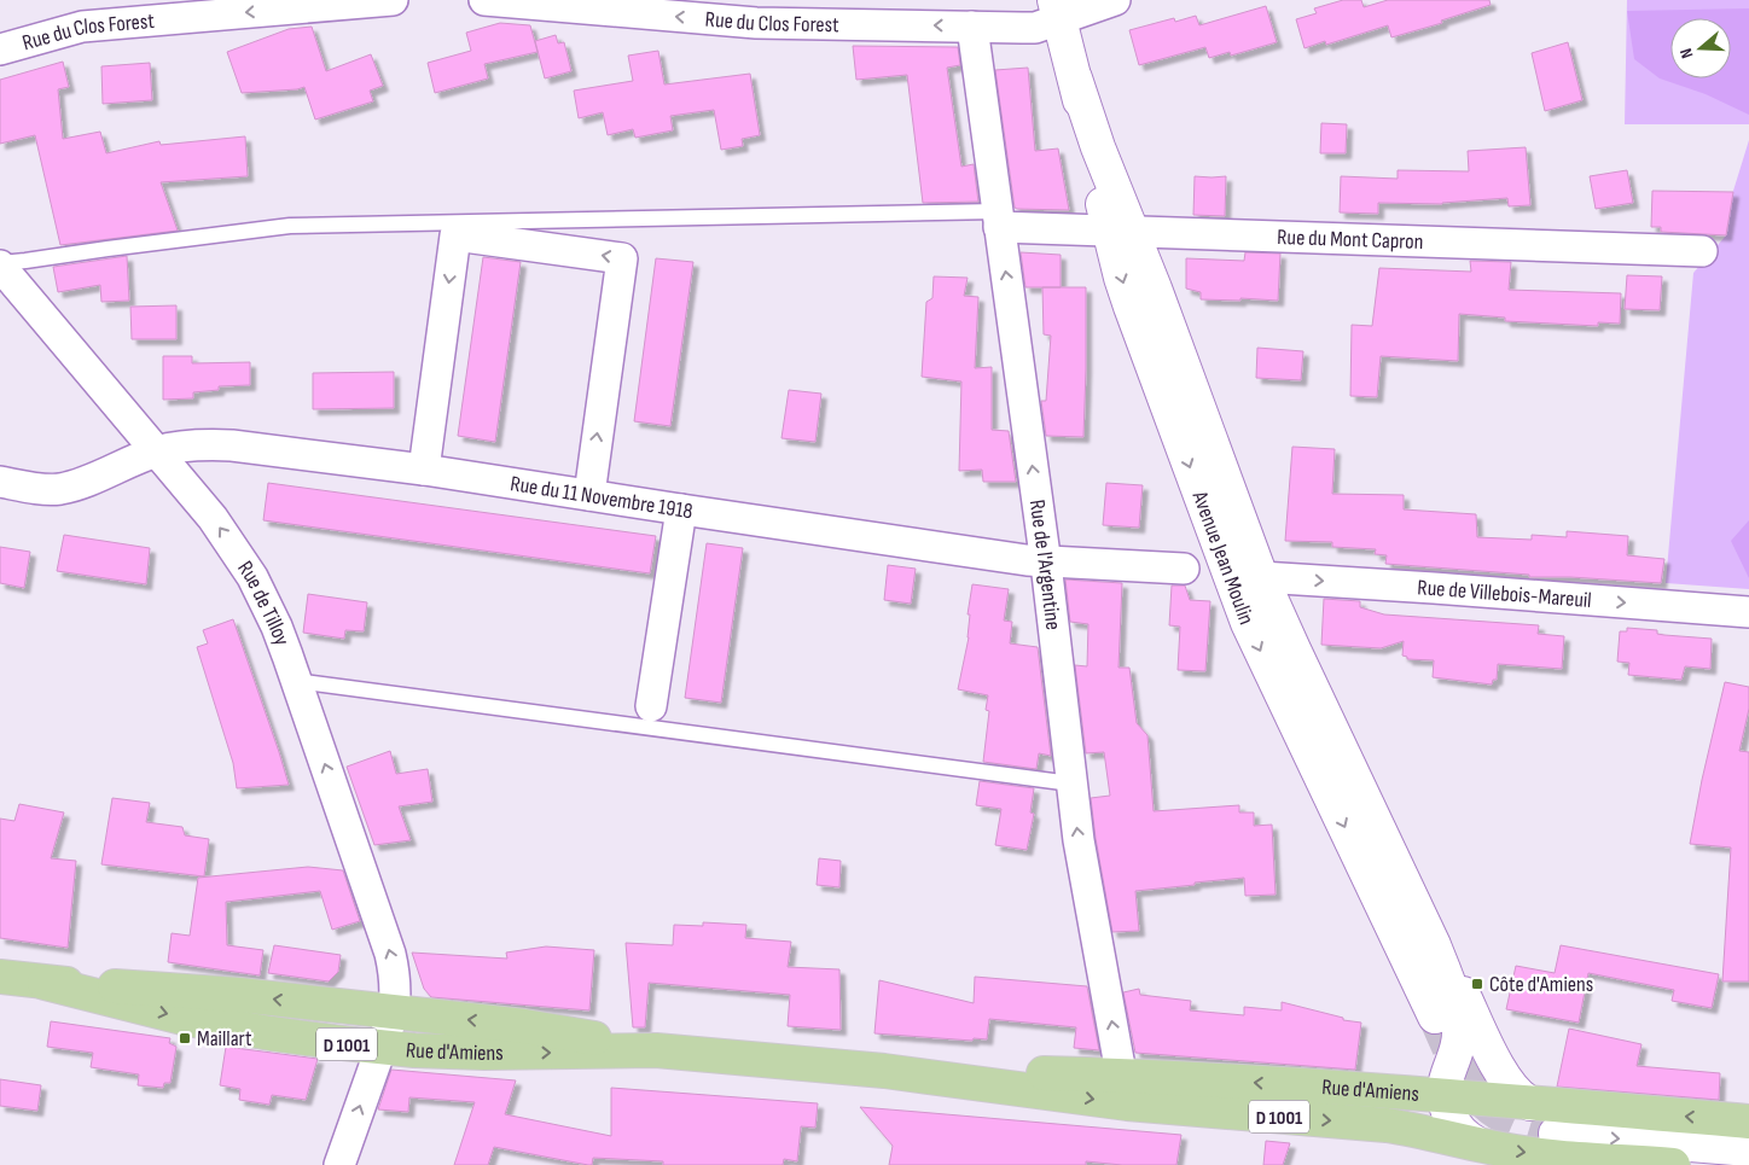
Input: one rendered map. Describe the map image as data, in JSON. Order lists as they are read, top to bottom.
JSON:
{
  "streets": {
    "main road": ["D 1001", "Rue d'Amiens"],
    "street": [
      "Rue du Clos Forest",
      "Rue du Mont Capron",
      "Rue du 11 Novembre 1918",
      "Avenue Jean Moulin",
      "Rue de l'Argentine",
      "Rue de Villebois-Mareuil",
      "Rue de Tilloy"
    ]
  },
  "crossings": [
    ["Rue du Clos Forest", "Avenue Jean Moulin"],
    ["Rue du Clos Forest", "Rue de l'Argentine"],
    ["Rue du Mont Capron", "Avenue Jean Moulin"],
    ["Rue du Mont Capron", "Rue de l'Argentine"],
    ["Rue du 11 Novembre 1918", "Rue de l'Argentine"],
    ["Rue du 11 Novembre 1918", "Rue de Tilloy"],
    ["Avenue Jean Moulin", "Rue de Villebois-Mareuil"],
    ["Avenue Jean Moulin", "Rue d'Amiens"],
    ["Rue de l'Argentine", "Rue d'Amiens"],
    ["Rue de Tilloy", "Rue d'Amiens"]
  ],
  "one_way": [
    "Rue du Clos Forest",
    "Rue de l'Argentine",
    "Rue de Villebois-Mareuil",
    "Rue de Tilloy"
  ],
  "places": {
    "transit": ["Côte d'Amiens", "Maillart"]
  },
  "north": "left"
}
